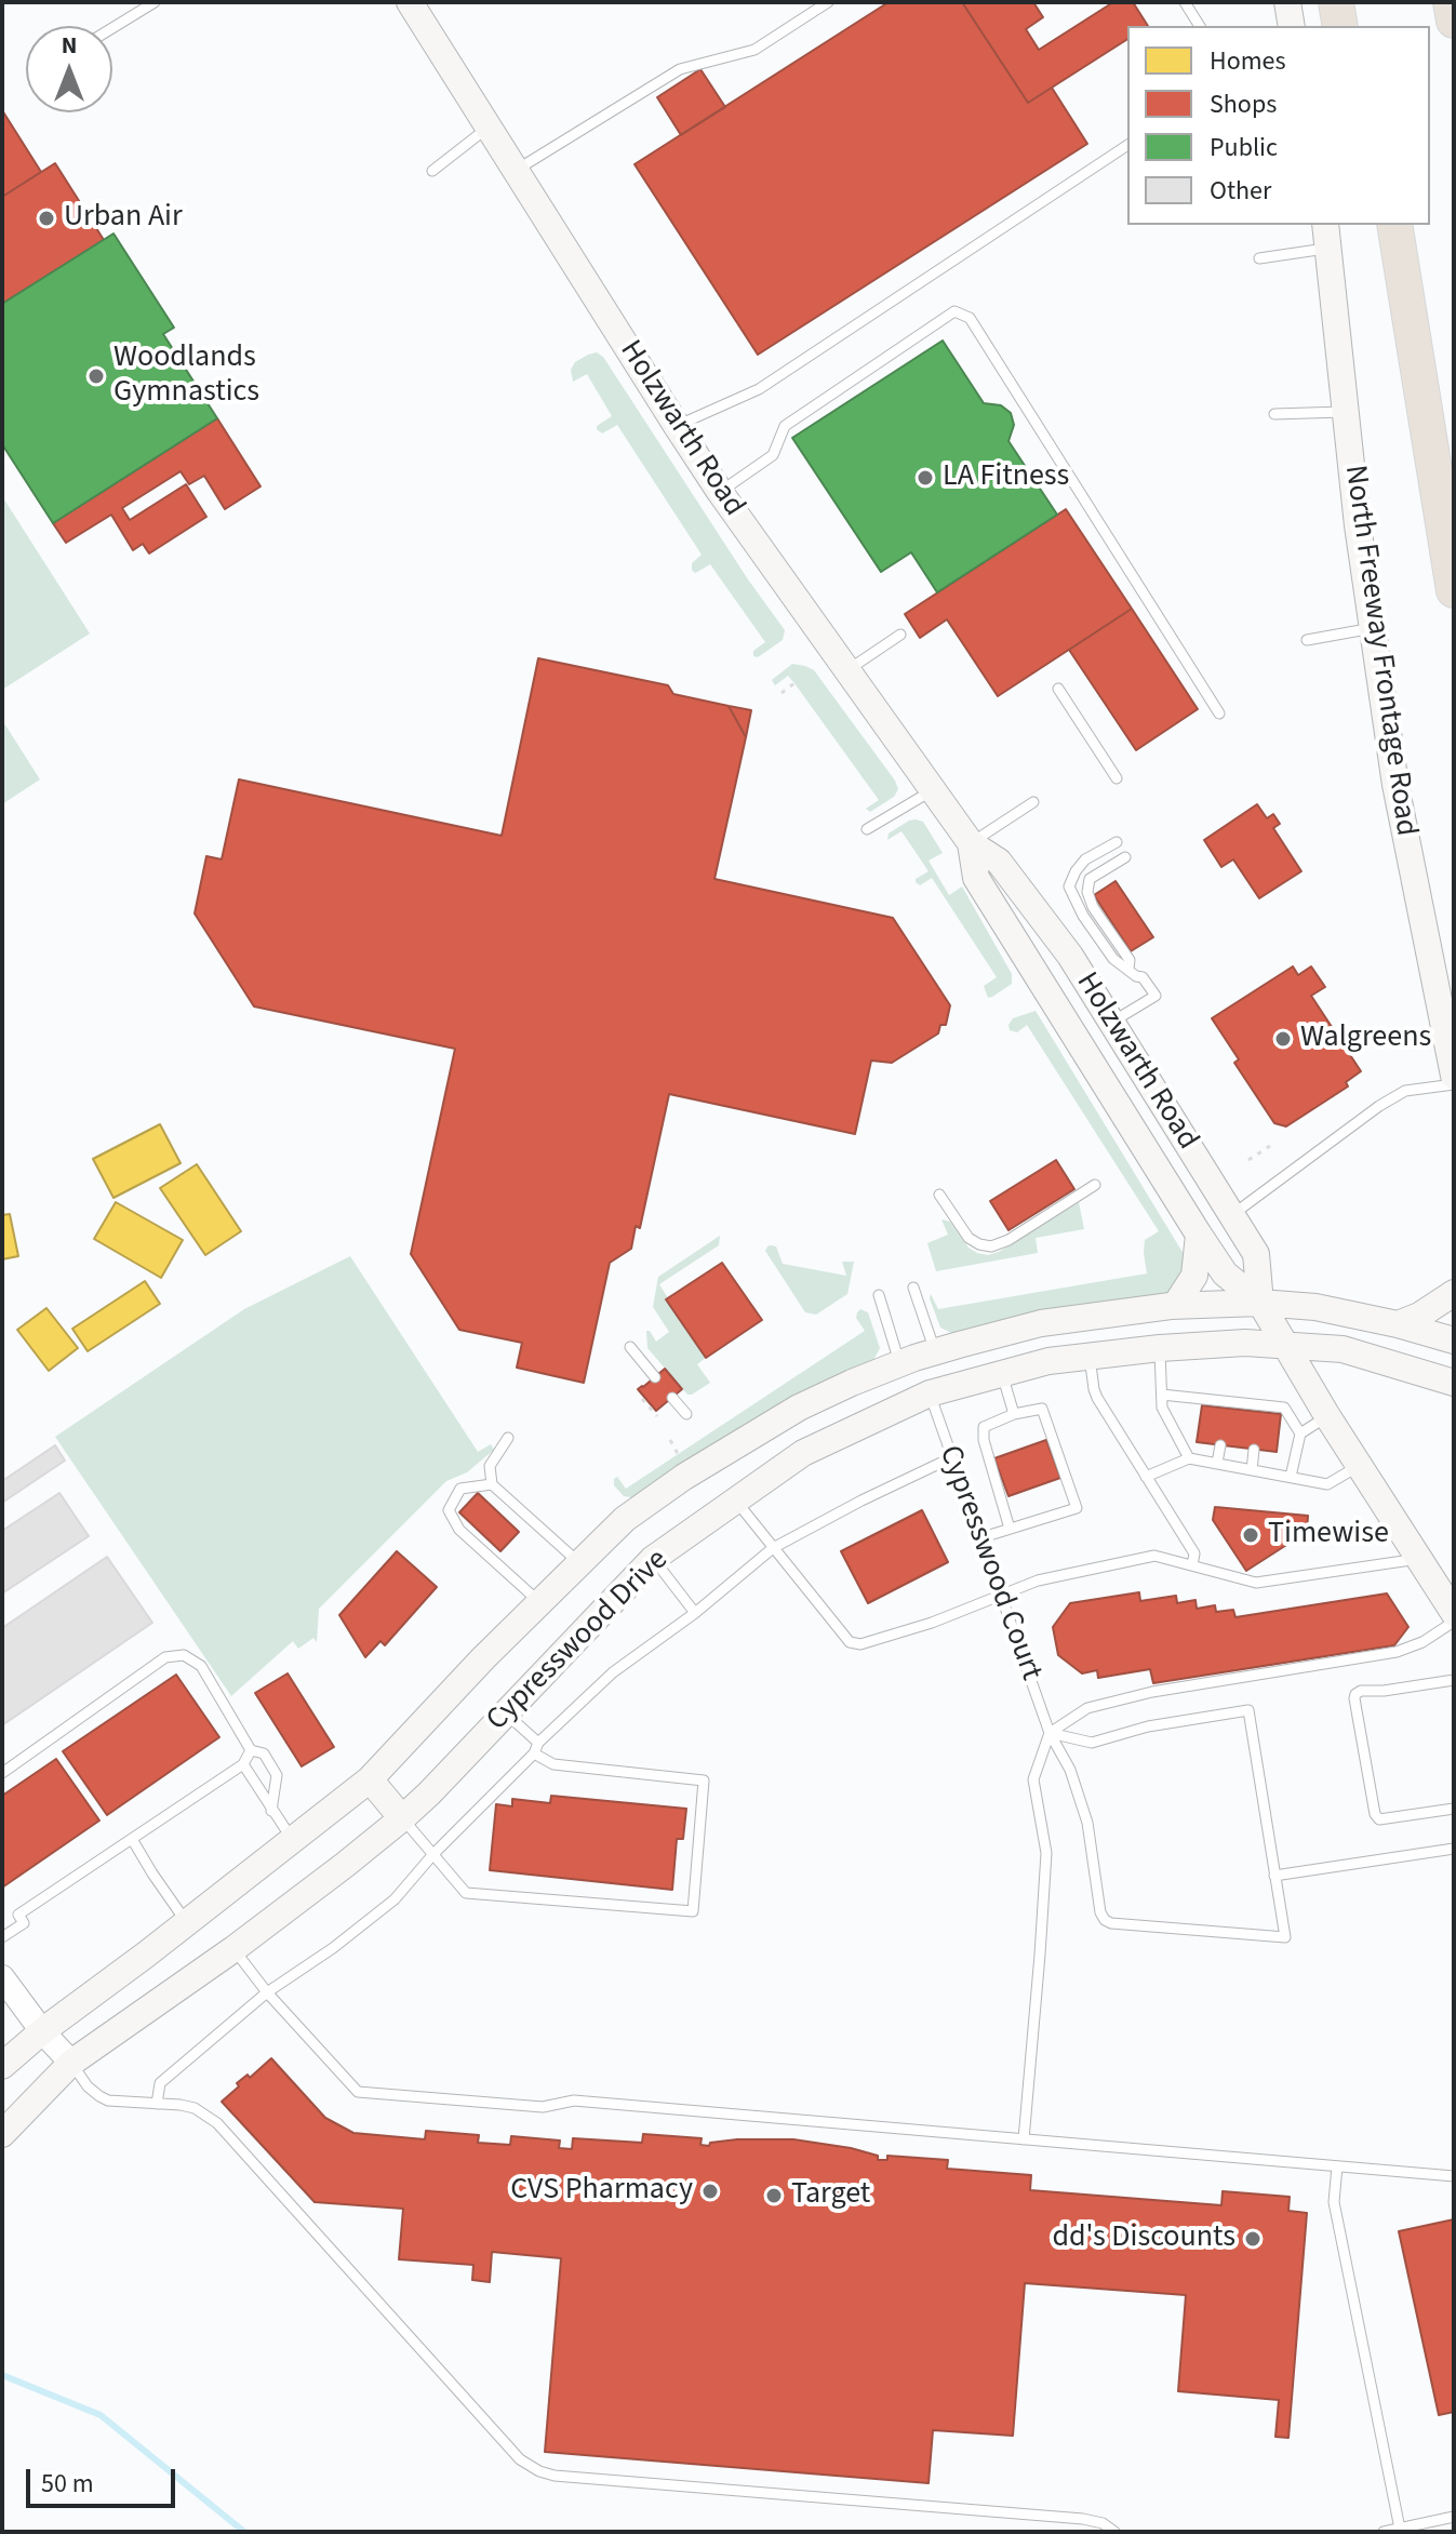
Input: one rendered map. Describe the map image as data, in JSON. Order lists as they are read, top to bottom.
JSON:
{
  "streets": {
    "main road": ["Holzwarth Road", "North Freeway Frontage Road", "Cypresswood Drive"],
    "lane": ["Cypresswood Court"]
  },
  "crossings": [
    ["Holzwarth Road", "Cypresswood Drive"],
    ["Cypresswood Court", "Cypresswood Drive"]
  ],
  "places": [
    "Urban Air",
    "Woodlands Gymnastics",
    "LA Fitness",
    "Walgreens",
    "Timewise",
    "CVS Pharmacy",
    "Target",
    "dd's Discounts"
  ],
  "legend": [
    "Homes",
    "Shops",
    "Public",
    "Other"
  ],
  "scale_bar": "50 m",
  "north": "top"
}
